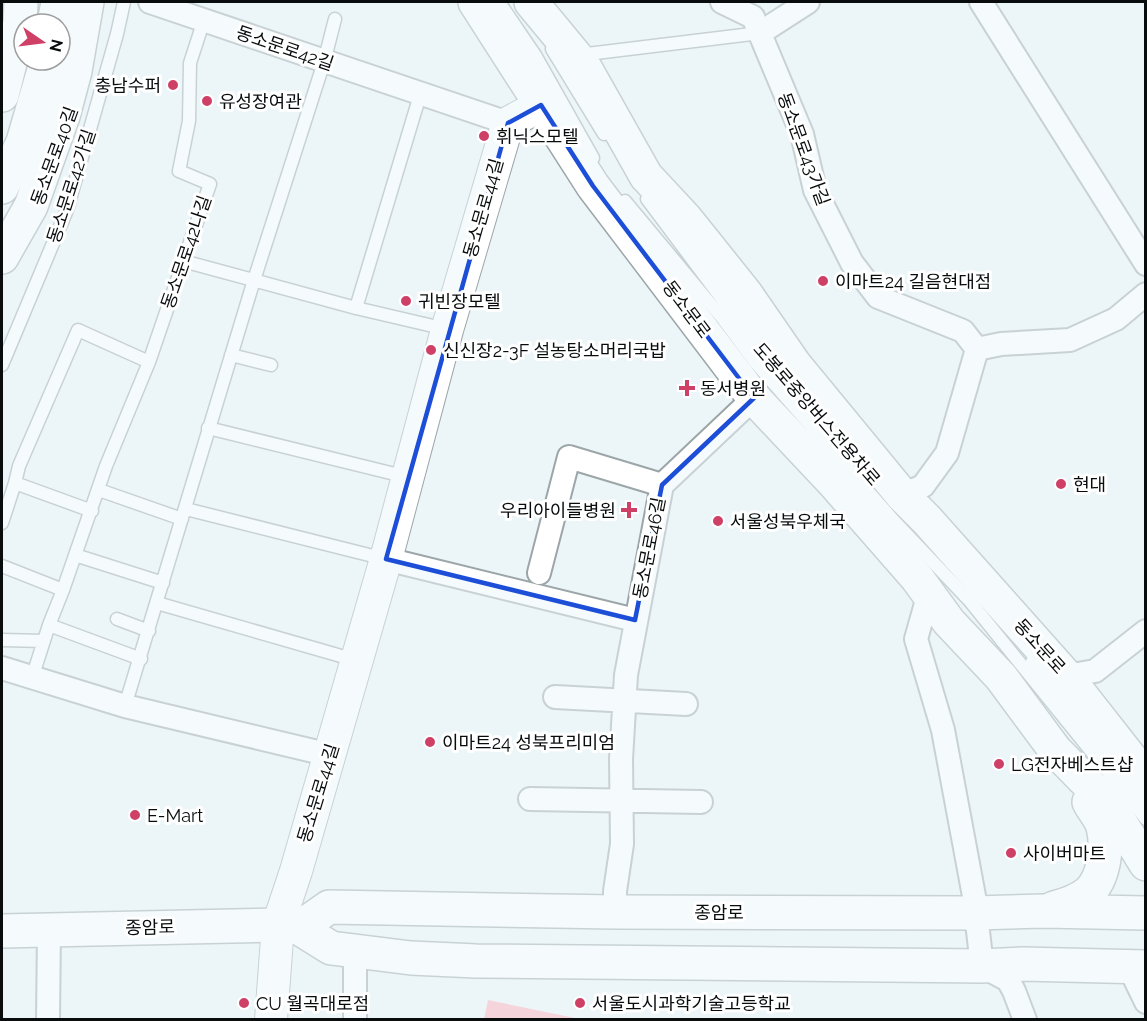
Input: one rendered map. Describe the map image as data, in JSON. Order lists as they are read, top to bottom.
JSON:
{
  "streets": {
    "main road": ["동소문로", "종암로"],
    "street": [
      "동소문로42길",
      "동소문로43가길",
      "동소문로40길",
      "동소문로44길",
      "동소문로46길"
    ],
    "lane": ["동소문로42가길", "동소문로42나길", "도봉로중앙버스전용차로"]
  },
  "crossings": [
    ["동소문로42길", "동소문로44길"],
    ["동소문로42길", "동소문로42나길"],
    ["동소문로44길", "종암로"],
    ["동소문로", "동소문로46길"],
    ["동소문로46길", "종암로"]
  ],
  "places": {
    "other": [
      "충남수퍼",
      "유성장여관",
      "휘닉스모텔",
      "이마트24 길음현대점",
      "귀빈장모텔",
      "신신장2-3F 설농탕소머리국밥",
      "현대",
      "서울성북우체국",
      "이마트24 성북프리미엄",
      "LG전자베스트샵",
      "E-Mart",
      "사이버마트",
      "CU 월곡대로점",
      "서울도시과학기술고등학교"
    ],
    "health": ["동서병원", "우리아이들병원"]
  },
  "north": "right"
}
